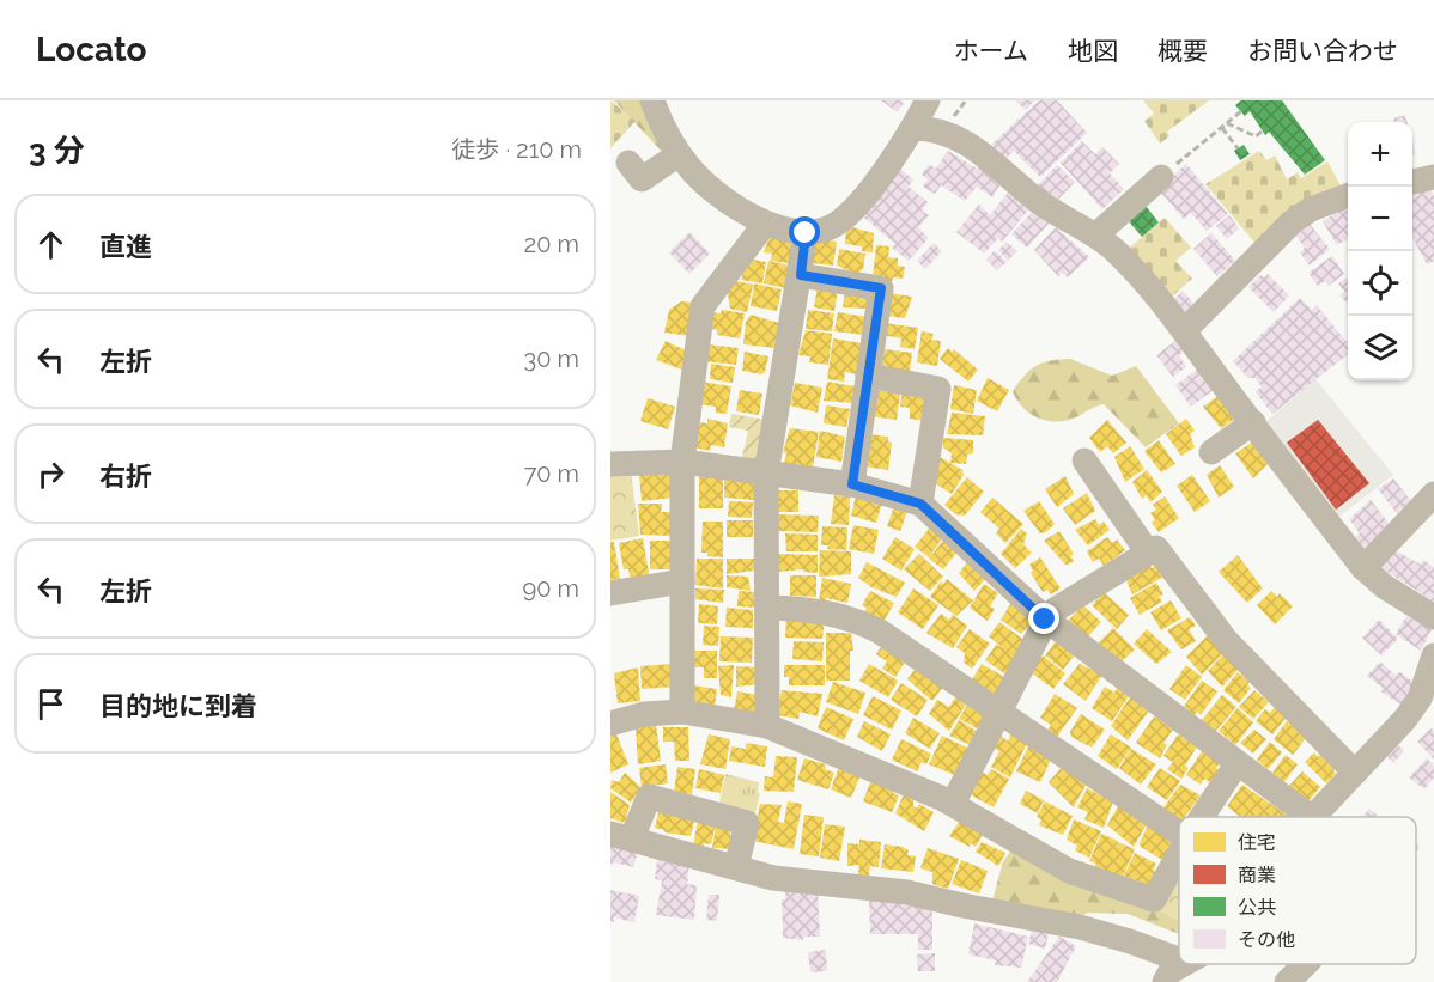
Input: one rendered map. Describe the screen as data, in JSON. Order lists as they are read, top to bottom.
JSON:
{
  "legend": [
    "住宅",
    "商業",
    "公共",
    "その他"
  ],
  "page": {
    "header": "Locato",
    "nav": [
      "ホーム",
      "地図",
      "概要",
      "お問い合わせ"
    ],
    "heading": ["3 分", "徒歩 · 210 m"],
    "map_buttons": ["+", "−"],
    "list": [
      ["直進", "20 m"],
      ["左折", "30 m"],
      ["右折", "70 m"],
      ["左折", "90 m"],
      "目的地に到着"
    ]
  }
}
